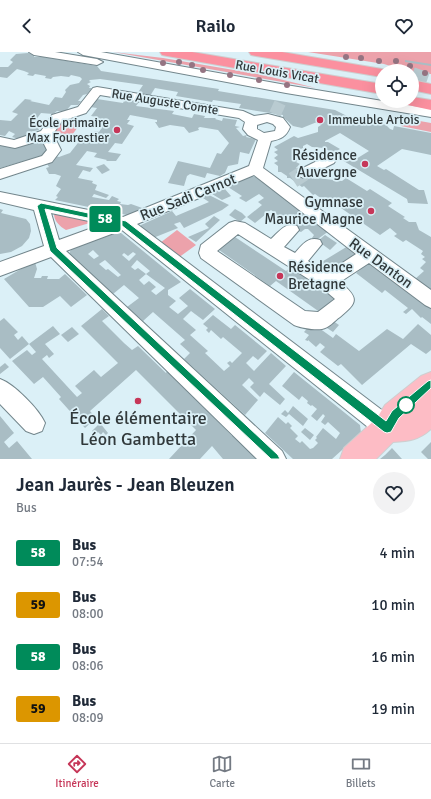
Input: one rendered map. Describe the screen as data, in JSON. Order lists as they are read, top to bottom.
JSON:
{
  "streets": {
    "street": [
      "Rue Louis Vicat",
      "Rue Auguste Comte",
      "Rue Sadi Carnot",
      "Rue Danton"
    ]
  },
  "crossings": [
    ["Rue Auguste Comte", "Rue Sadi Carnot"],
    ["Rue Sadi Carnot", "Rue Danton"]
  ],
  "places": [
    "Immeuble Artois",
    "École primaire Max Fourestier",
    "Résidence Auvergne",
    "Gymnase Maurice Magne",
    "Résidence Bretagne",
    "École élémentaire Léon Gambetta"
  ],
  "lines": ["bus line 58"],
  "page": {
    "header": "Railo",
    "on_map": "58",
    "heading": ["Jean Jaurès - Jean Bleuzen", "Bus"],
    "list": [
      {
        "mark": "58",
        "name": "Bus",
        "note": "07:54",
        "value": "4 min"
      },
      {
        "mark": "59",
        "name": "Bus",
        "note": "08:00",
        "value": "10 min"
      },
      {
        "mark": "58",
        "name": "Bus",
        "note": "08:06",
        "value": "16 min"
      },
      {
        "mark": "59",
        "name": "Bus",
        "note": "08:09",
        "value": "19 min"
      }
    ],
    "tabs": ["Itinéraire", "Carte", "Billets"]
  }
}
